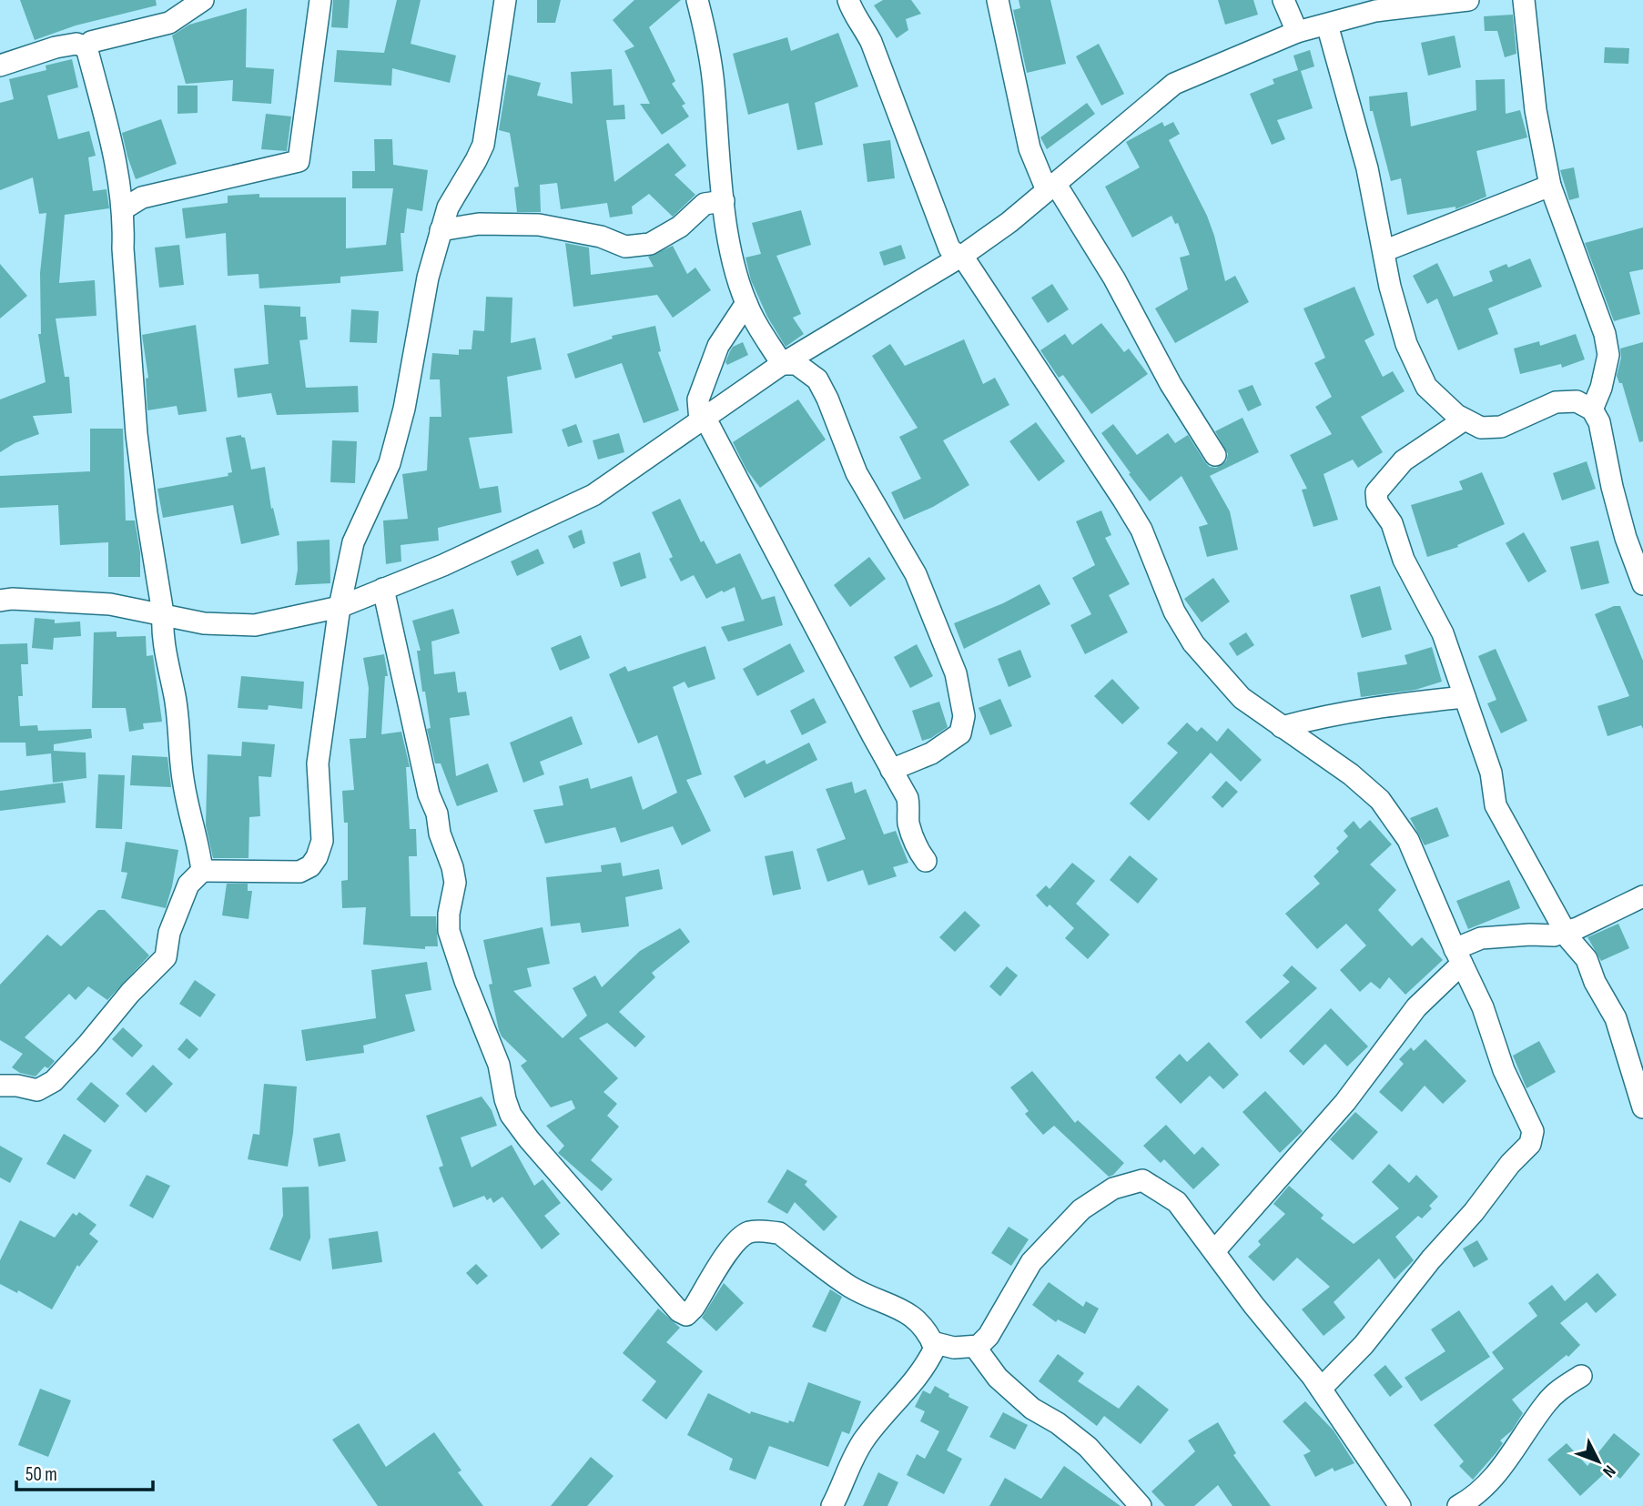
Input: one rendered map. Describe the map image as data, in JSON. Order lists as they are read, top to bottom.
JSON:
{
  "scale_bar": "50 m",
  "north": "bottom right"
}
